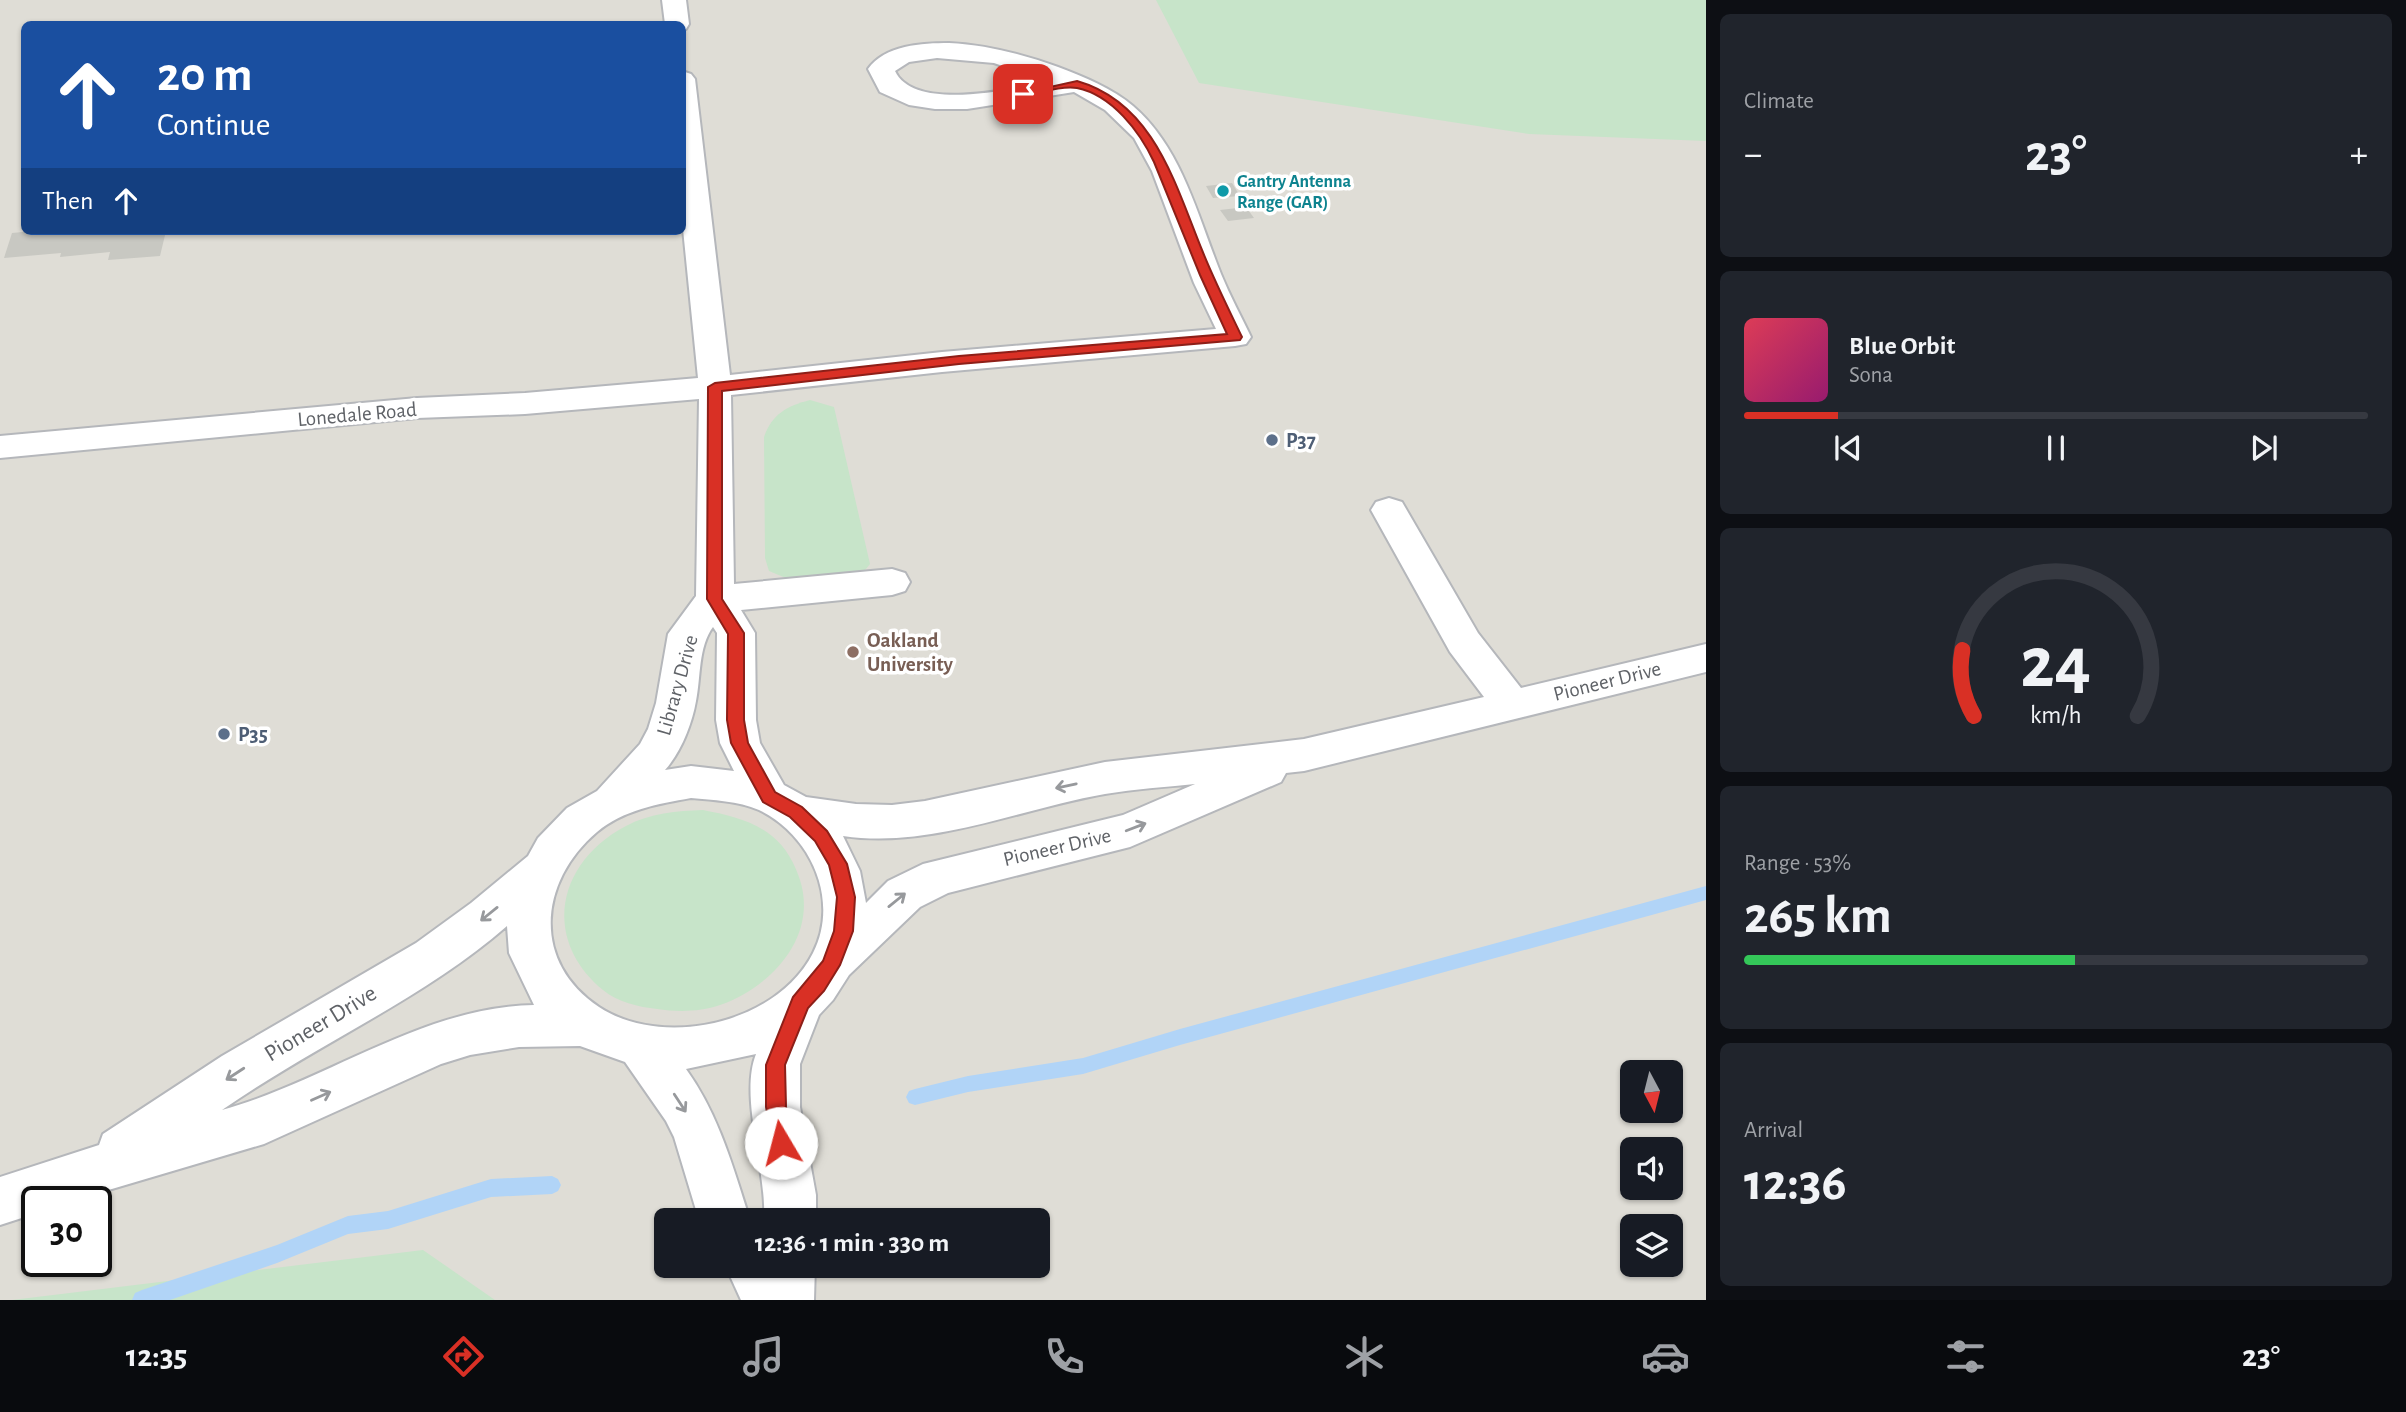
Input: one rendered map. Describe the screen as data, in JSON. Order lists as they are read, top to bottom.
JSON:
{
  "streets": {
    "street": ["Lonedale Road", "Pioneer Drive", "Library Drive"]
  },
  "crossings": [
    ["Pioneer Drive", "Library Drive"]
  ],
  "places": [
    "Gantry Antenna Range (GAR)",
    "P37",
    "Oakland University",
    "P35"
  ],
  "north": "bottom",
  "page": {
    "tile": [
      "Climate",
      ["Range · 53%", "265 km"],
      ["Arrival", "12:36"]
    ],
    "turn": ["20 m", "Continue"],
    "heat": ["−", "23°", "+"],
    "then": "Then",
    "song": ["Blue Orbit", "Sona"],
    "limit": "30",
    "trip": "12:36 · 1 min · 330 m",
    "tabs": ["12:35", "23°"],
    "gauge": ["24", "km/h"]
  }
}
